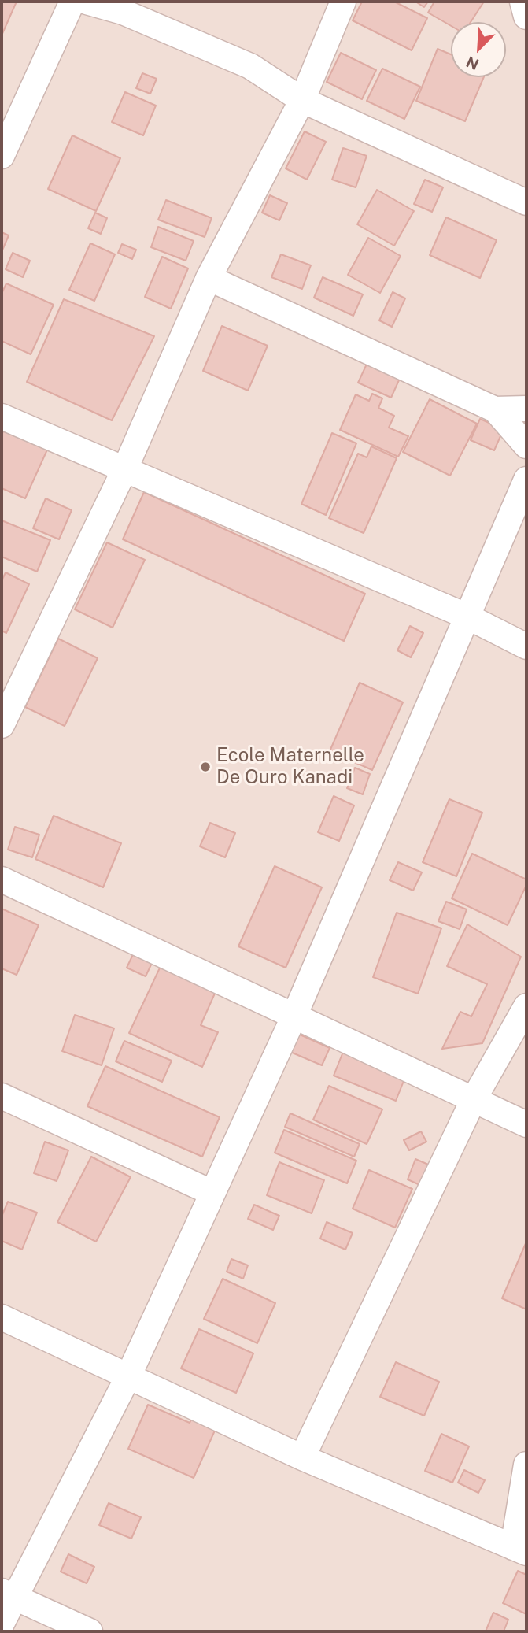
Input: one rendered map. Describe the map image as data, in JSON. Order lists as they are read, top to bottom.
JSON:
{
  "places": ["Ecole Maternelle De Ouro Kanadi"],
  "north": "bottom left"
}
